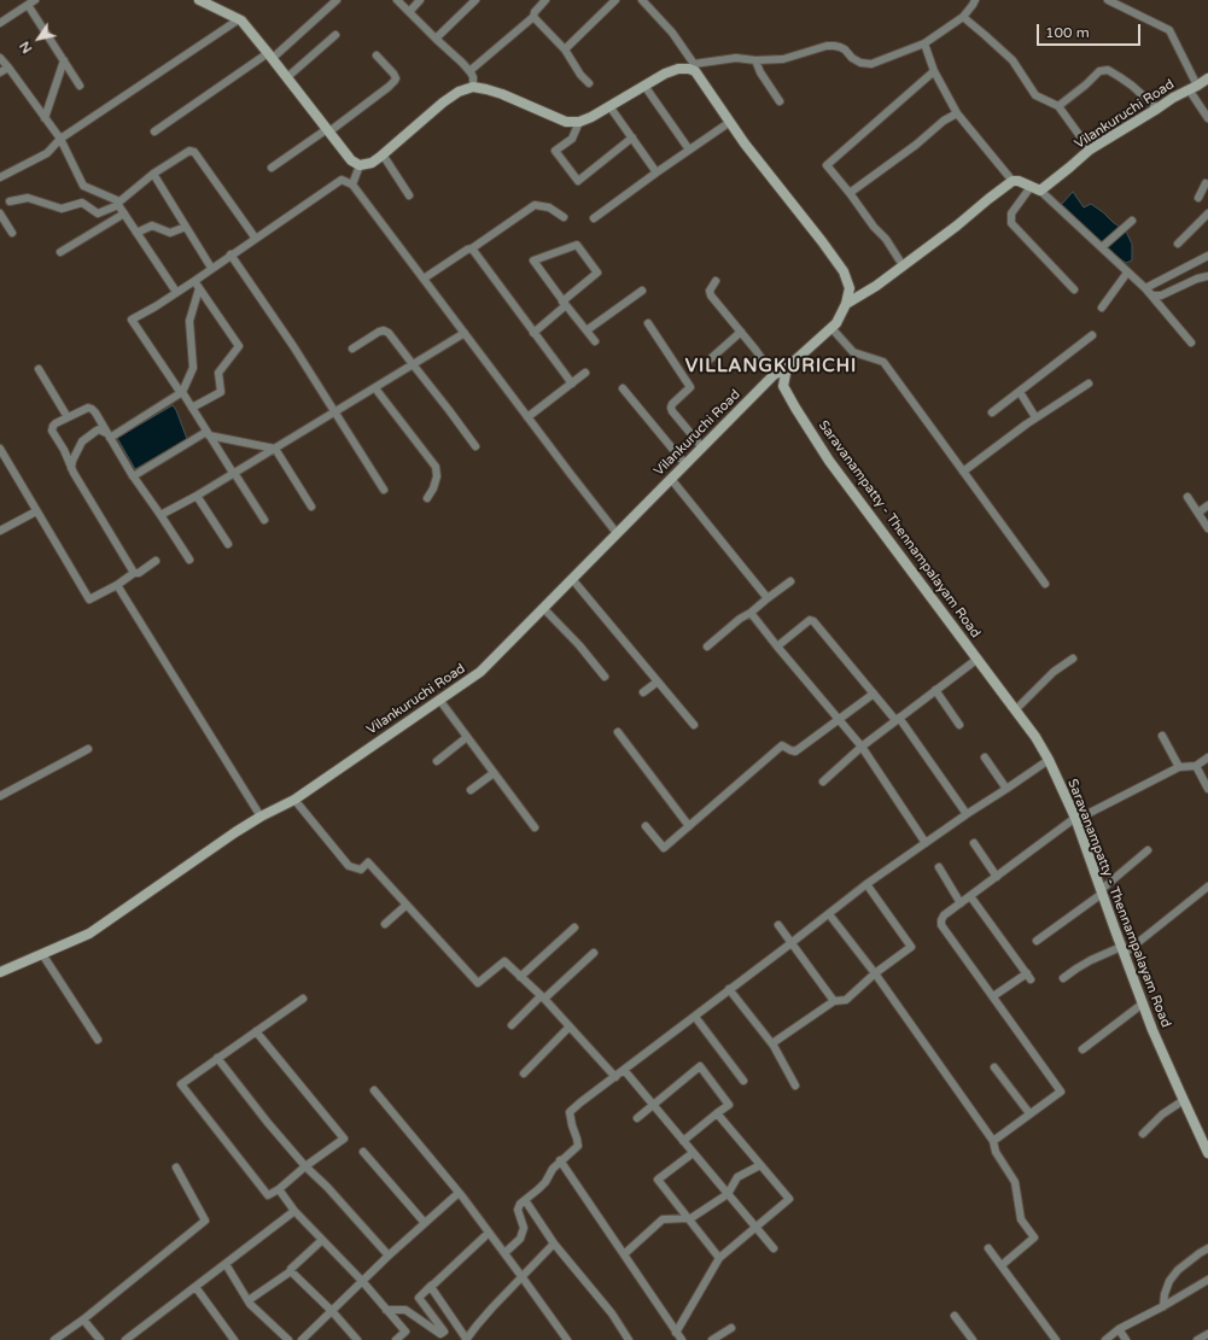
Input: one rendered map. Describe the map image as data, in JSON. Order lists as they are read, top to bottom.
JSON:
{
  "streets": {
    "main road": ["Vilankuruchi Road", "Saravanampatty - Thennampalayam Road"]
  },
  "crossings": [
    ["Vilankuruchi Road", "Saravanampatty - Thennampalayam Road"]
  ],
  "districts": ["VILLANGKURICHI"],
  "scale_bar": "100 m",
  "north": "bottom left"
}
